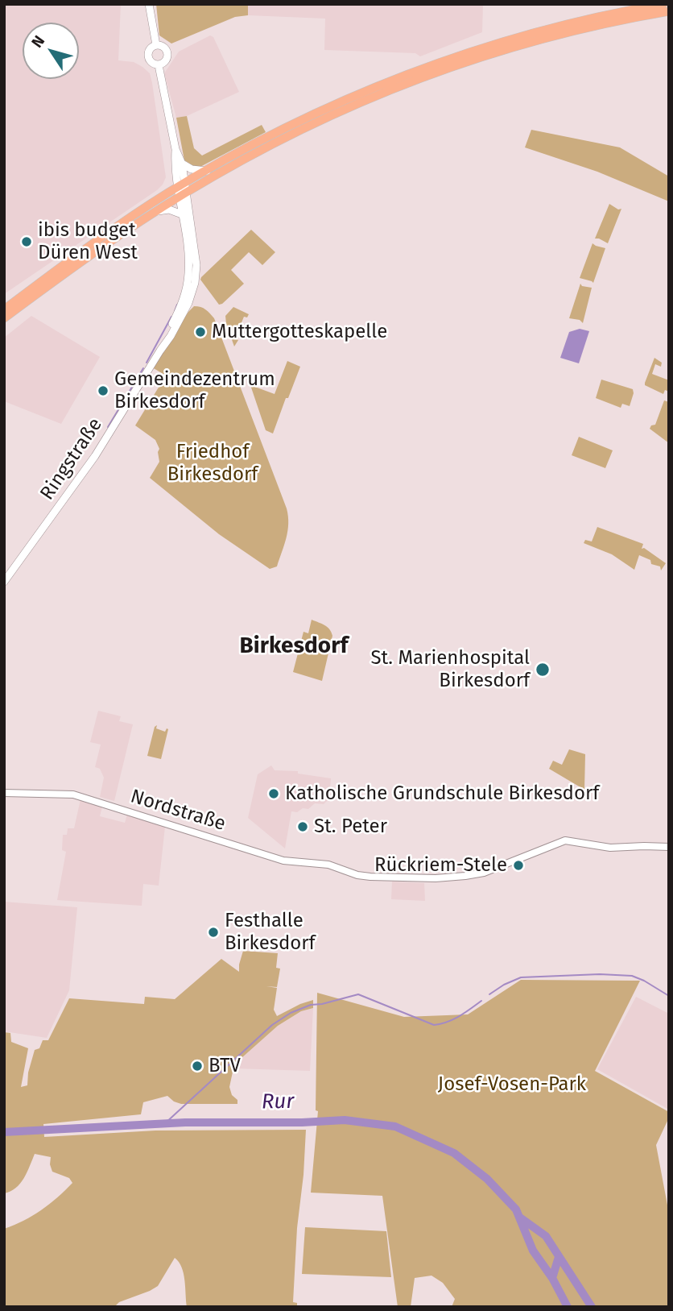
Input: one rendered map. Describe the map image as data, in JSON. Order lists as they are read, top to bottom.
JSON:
{
  "streets": {
    "main road": ["Ringstraße"],
    "street": ["Nordstraße"]
  },
  "districts": ["Birkesdorf"],
  "water": ["Rur"],
  "parks": ["Friedhof Birkesdorf", "Josef-Vosen-Park"],
  "places": [
    "ibis budget Düren West",
    "Muttergotteskapelle",
    "Gemeindezentrum Birkesdorf",
    "St. Marienhospital Birkesdorf",
    "Katholische Grundschule Birkesdorf",
    "St. Peter",
    "Rückriem-Stele",
    "Festhalle Birkesdorf",
    "BTV"
  ],
  "north": "top left"
}
